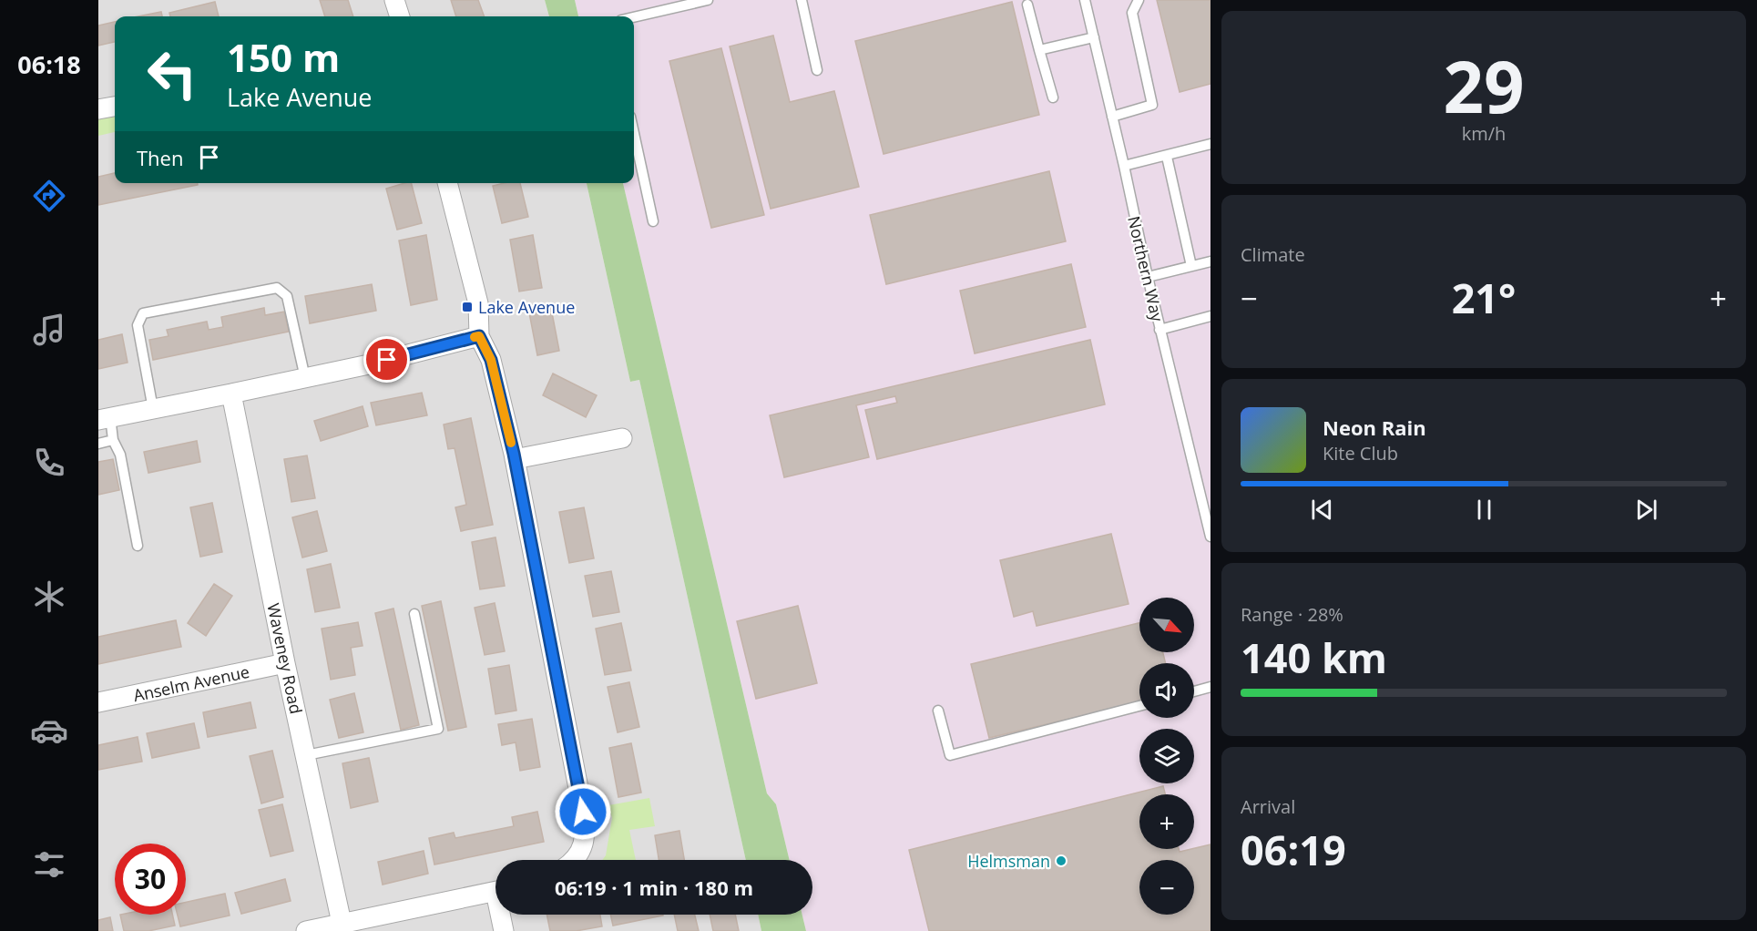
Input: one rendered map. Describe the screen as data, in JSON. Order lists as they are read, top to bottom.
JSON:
{
  "streets": {
    "street": ["Waveney Road", "Anselm Avenue"],
    "lane": ["Northern Way"]
  },
  "crossings": [
    ["Waveney Road", "Anselm Avenue"]
  ],
  "places": {
    "transit": ["Lake Avenue"],
    "other": ["Helmsman"]
  },
  "north": "bottom right",
  "page": {
    "tabs": "06:18",
    "tile": [
      ["29", "km/h"],
      "Climate",
      ["Range · 28%", "140 km"],
      ["Arrival", "06:19"]
    ],
    "turn": ["150 m", "Lake Avenue"],
    "then": "Then",
    "heat": ["−", "21°", "+"],
    "song": ["Neon Rain", "Kite Club"],
    "map_buttons": ["+", "−"],
    "limit": "30",
    "trip": "06:19 · 1 min · 180 m"
  }
}
